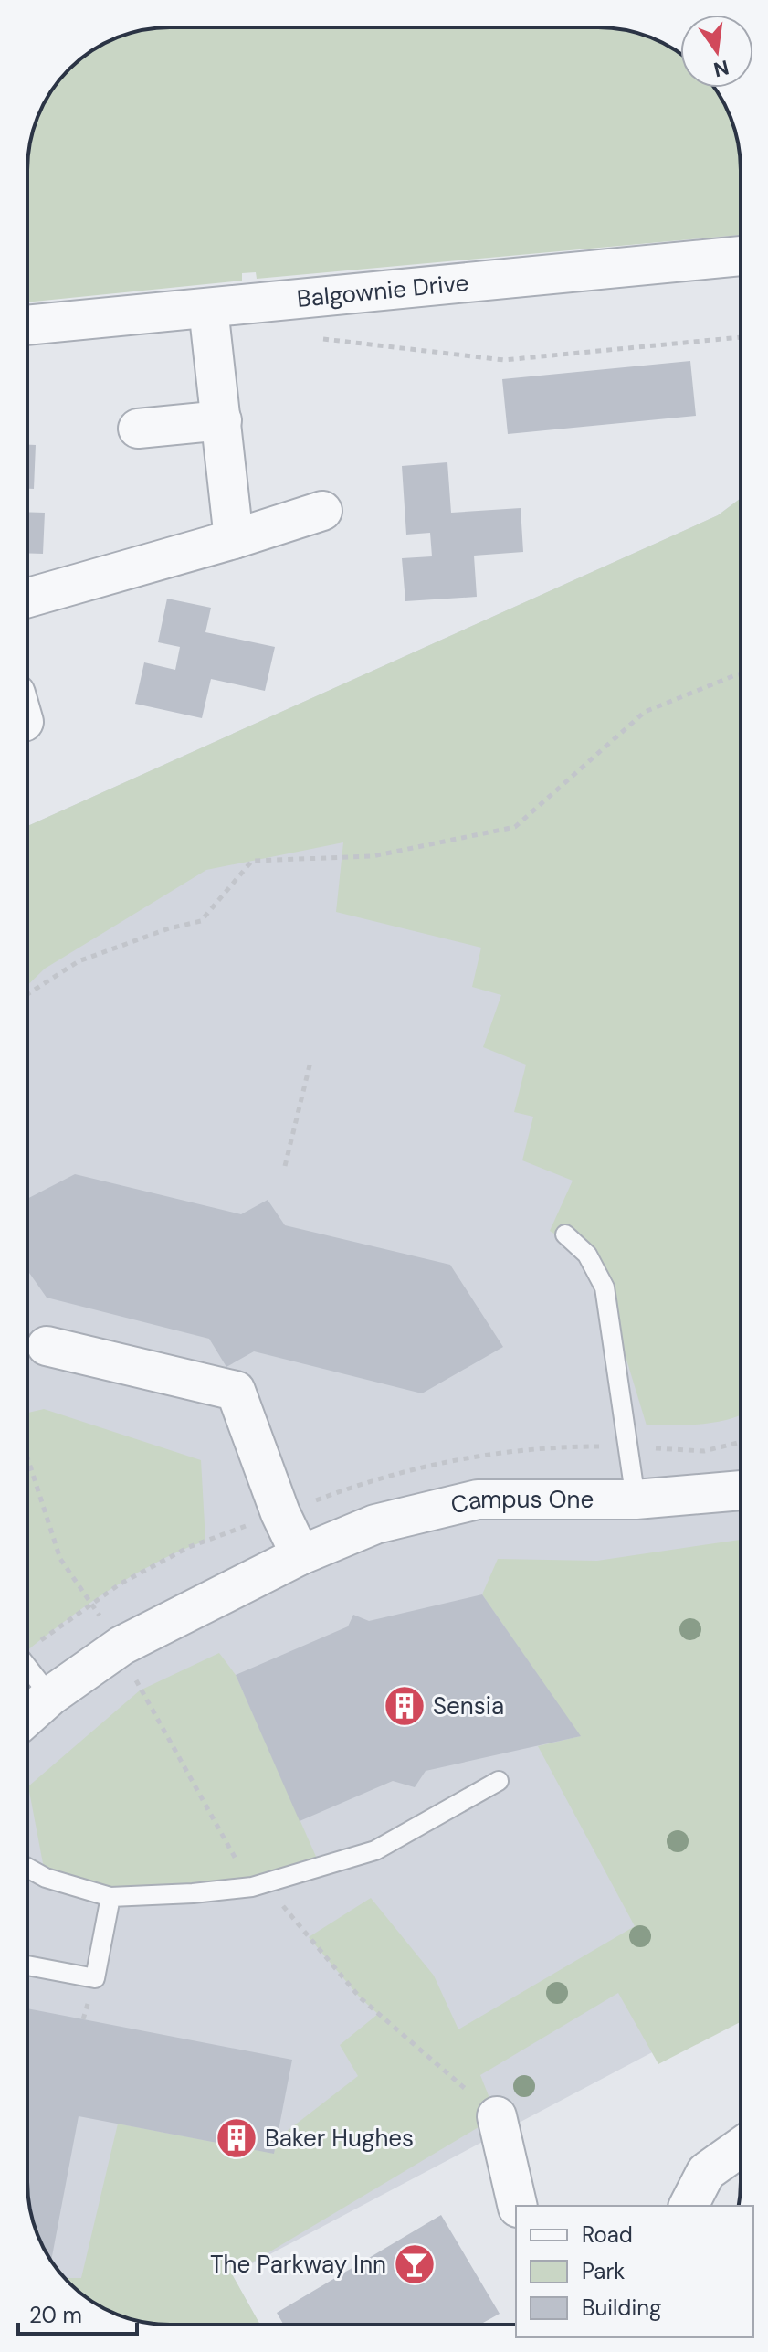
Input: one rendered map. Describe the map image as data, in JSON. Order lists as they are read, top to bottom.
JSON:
{
  "streets": {
    "street": ["Balgownie Drive", "Campus One"]
  },
  "places": {
    "building": ["Sensia", "Baker Hughes"],
    "bar": ["The Parkway Inn"]
  },
  "legend": ["Road", "Park", "Building"],
  "scale_bar": "20 m",
  "north": "bottom"
}
